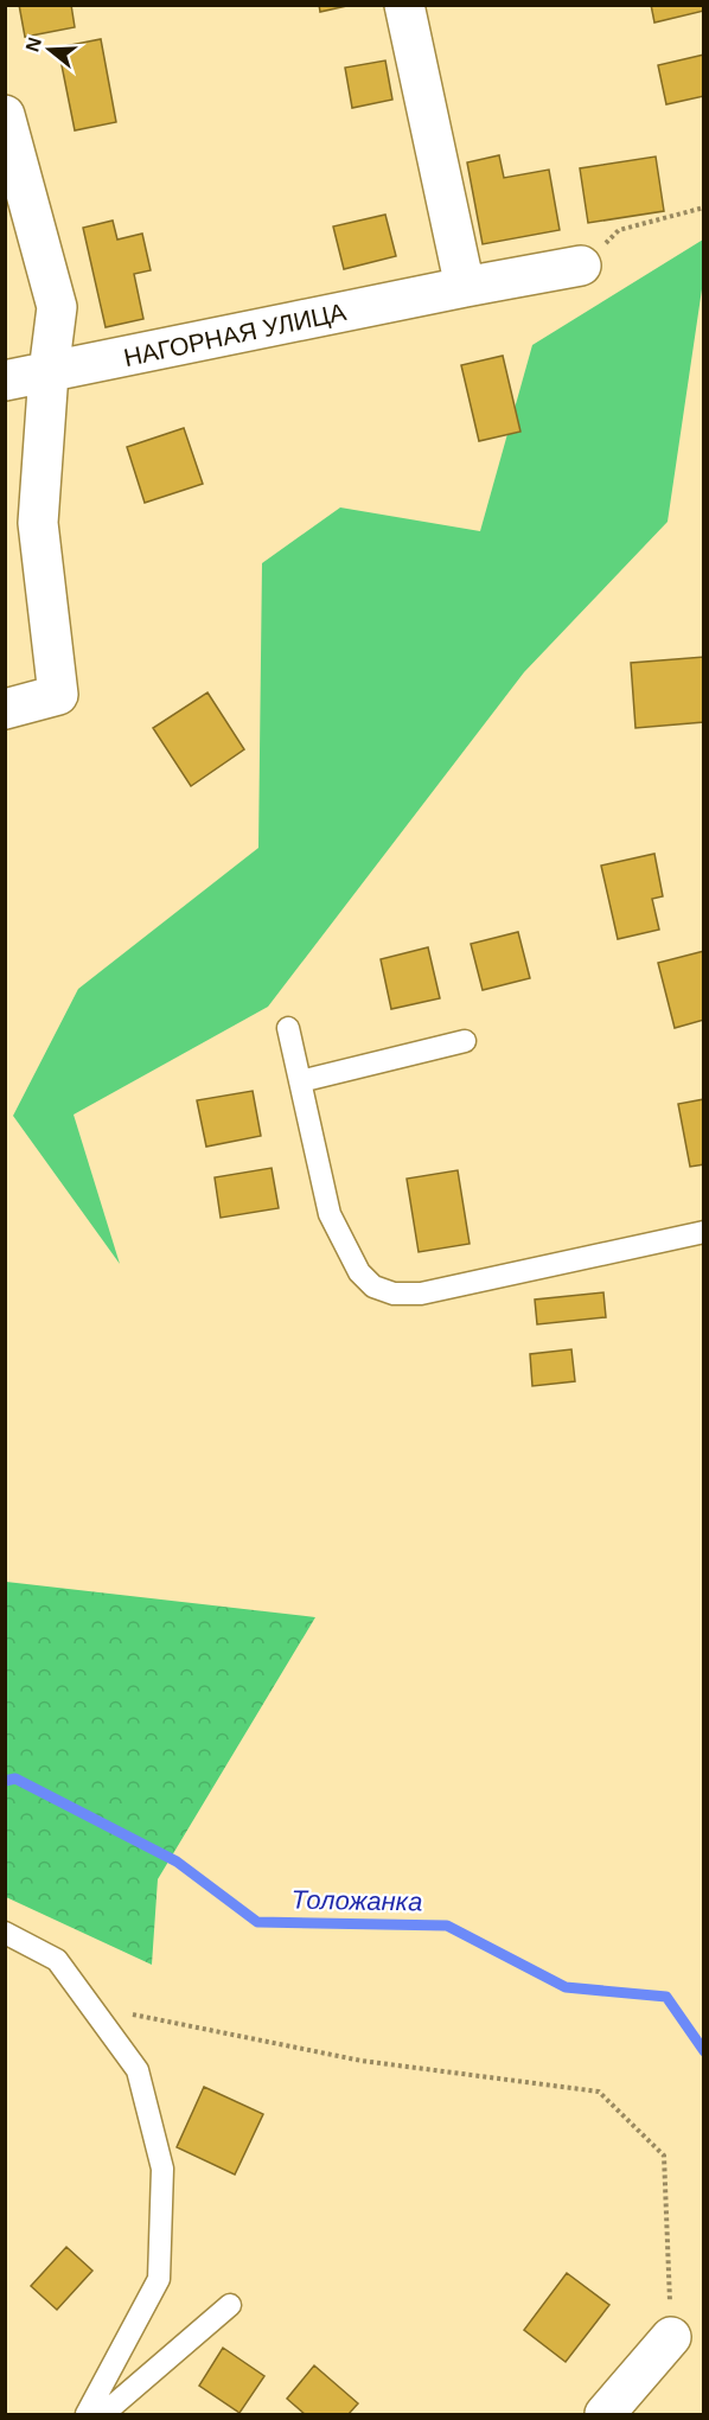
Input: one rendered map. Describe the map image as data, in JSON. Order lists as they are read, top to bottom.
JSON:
{
  "streets": {
    "street": ["НАГОРНАЯ УЛИЦА"]
  },
  "water": ["Толожанка"],
  "north": "left"
}
